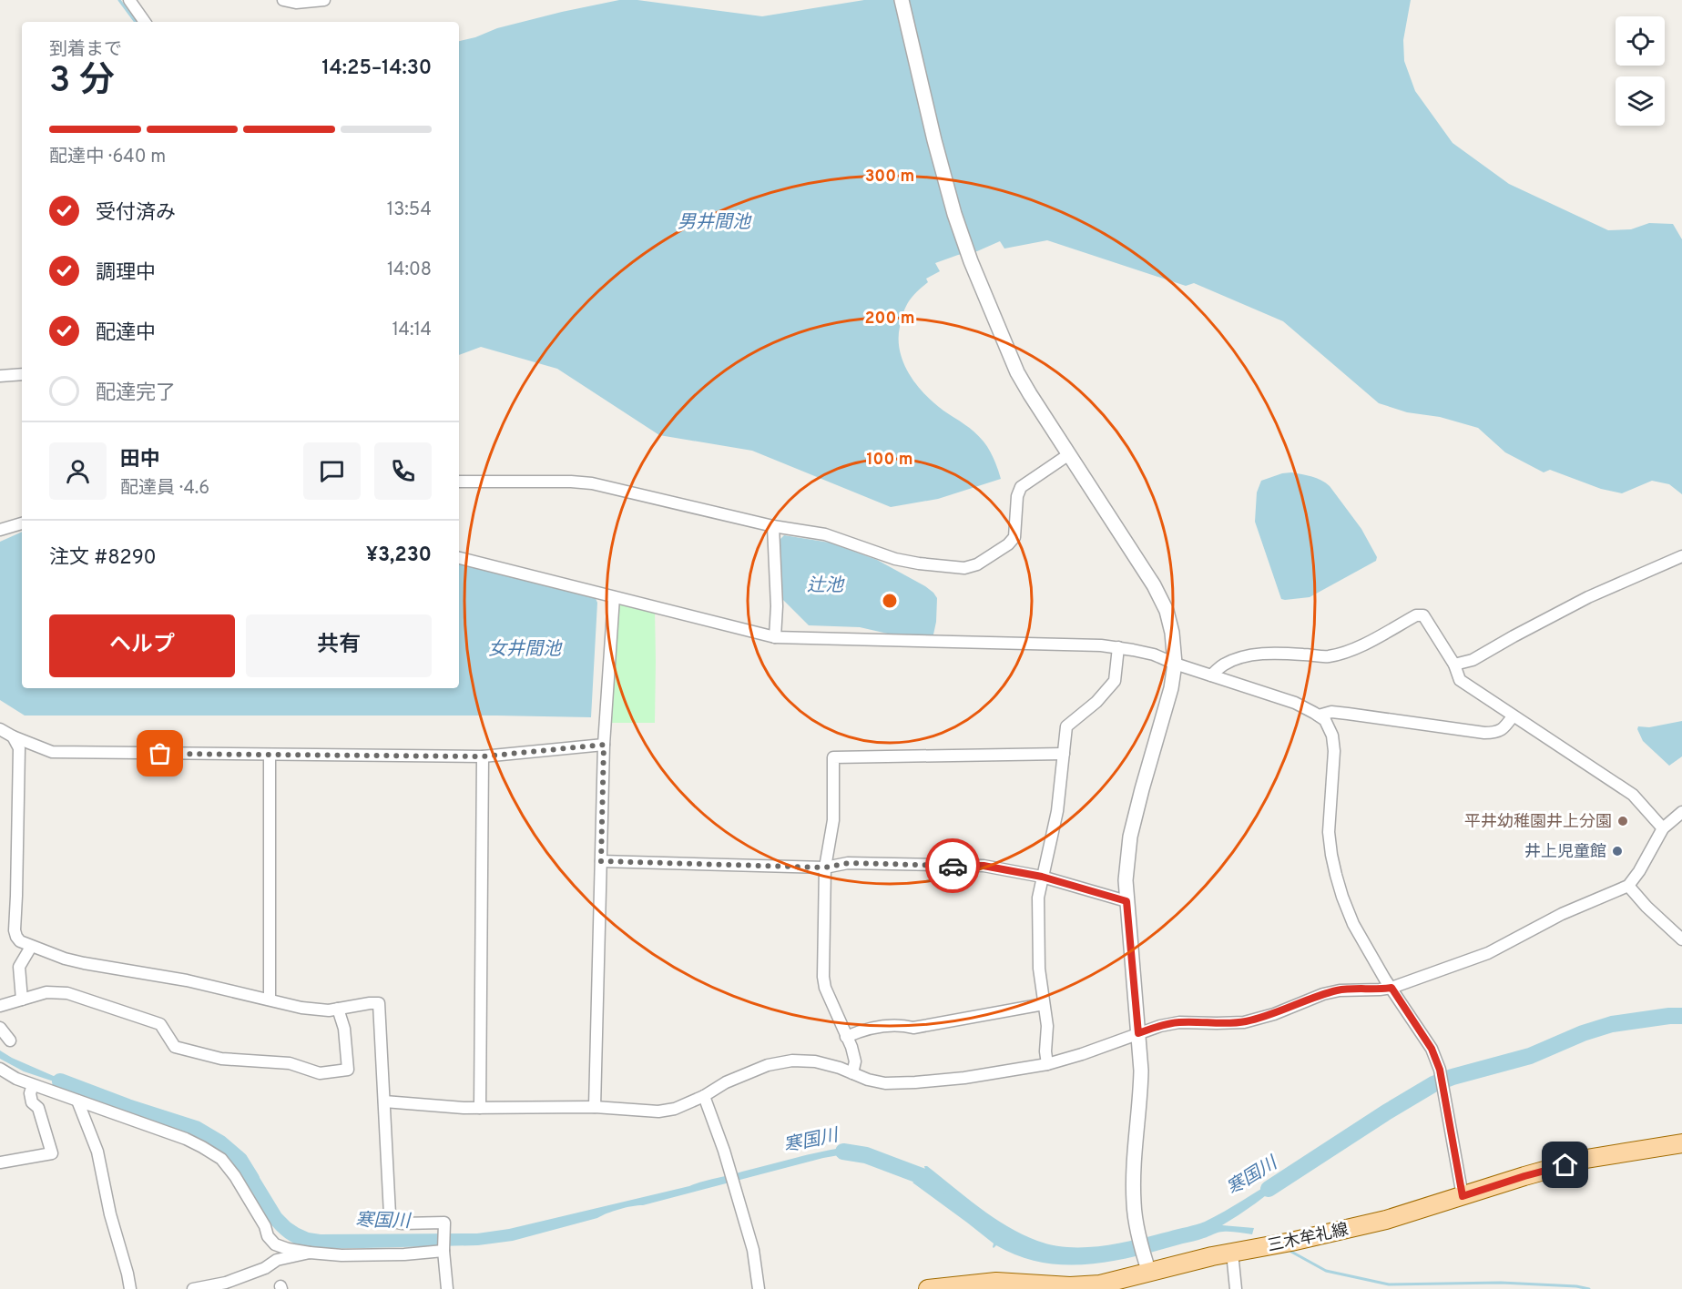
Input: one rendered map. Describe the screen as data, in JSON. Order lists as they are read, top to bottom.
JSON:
{
  "streets": {
    "main road": ["三木牟礼線"]
  },
  "water": [
    "男井間池",
    "辻池",
    "女井間池",
    "寒国川"
  ],
  "places": ["平井幼稚園井上分園", "井上児童館"],
  "page": {
    "heading": ["3 分", "到着まで", "14:25–14:30"],
    "panel": [
      "田中",
      "配達員 · 4.6",
      "注文 #8290",
      "¥3,230"
    ],
    "bar": "配達中 · 640 m",
    "list": [
      ["受付済み", "13:54"],
      ["調理中", "14:08"],
      ["配達中", "14:14"],
      "配達完了"
    ],
    "buttons": ["ヘルプ", "共有"]
  },
  "rings": ["300 m", "200 m", "100 m"]
}
